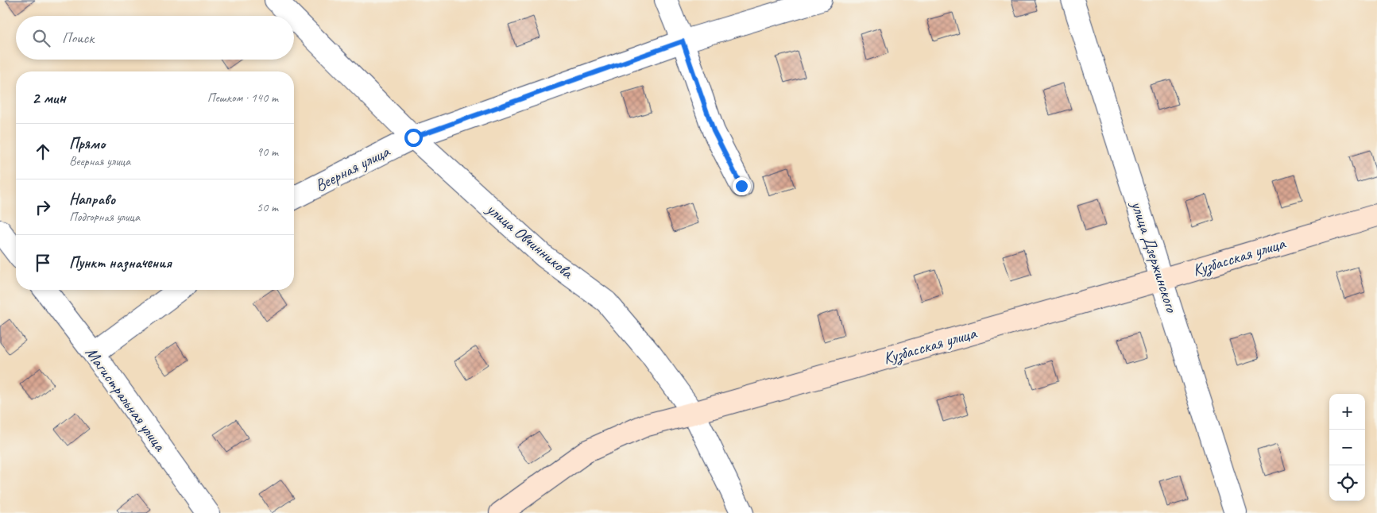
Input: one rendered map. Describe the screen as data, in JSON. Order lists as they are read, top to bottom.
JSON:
{
  "streets": {
    "street": [
      "Веерная улица",
      "улица Овчинникова",
      "улица Дзержинского",
      "Кузбасская улица",
      "Магистральная улица"
    ]
  },
  "crossings": [
    ["Веерная улица", "улица Овчинникова"],
    ["улица Овчинникова", "Кузбасская улица"],
    ["улица Дзержинского", "Кузбасская улица"]
  ],
  "page": {
    "search": "Поиск",
    "heading": ["2 мин", "Пешком · 140 m"],
    "list": [
      ["Прямо", "Веерная улица", "90 m"],
      ["Направо", "Подгорная улица", "50 m"],
      "Пункт назначения"
    ],
    "map_buttons": ["+", "−"]
  }
}
